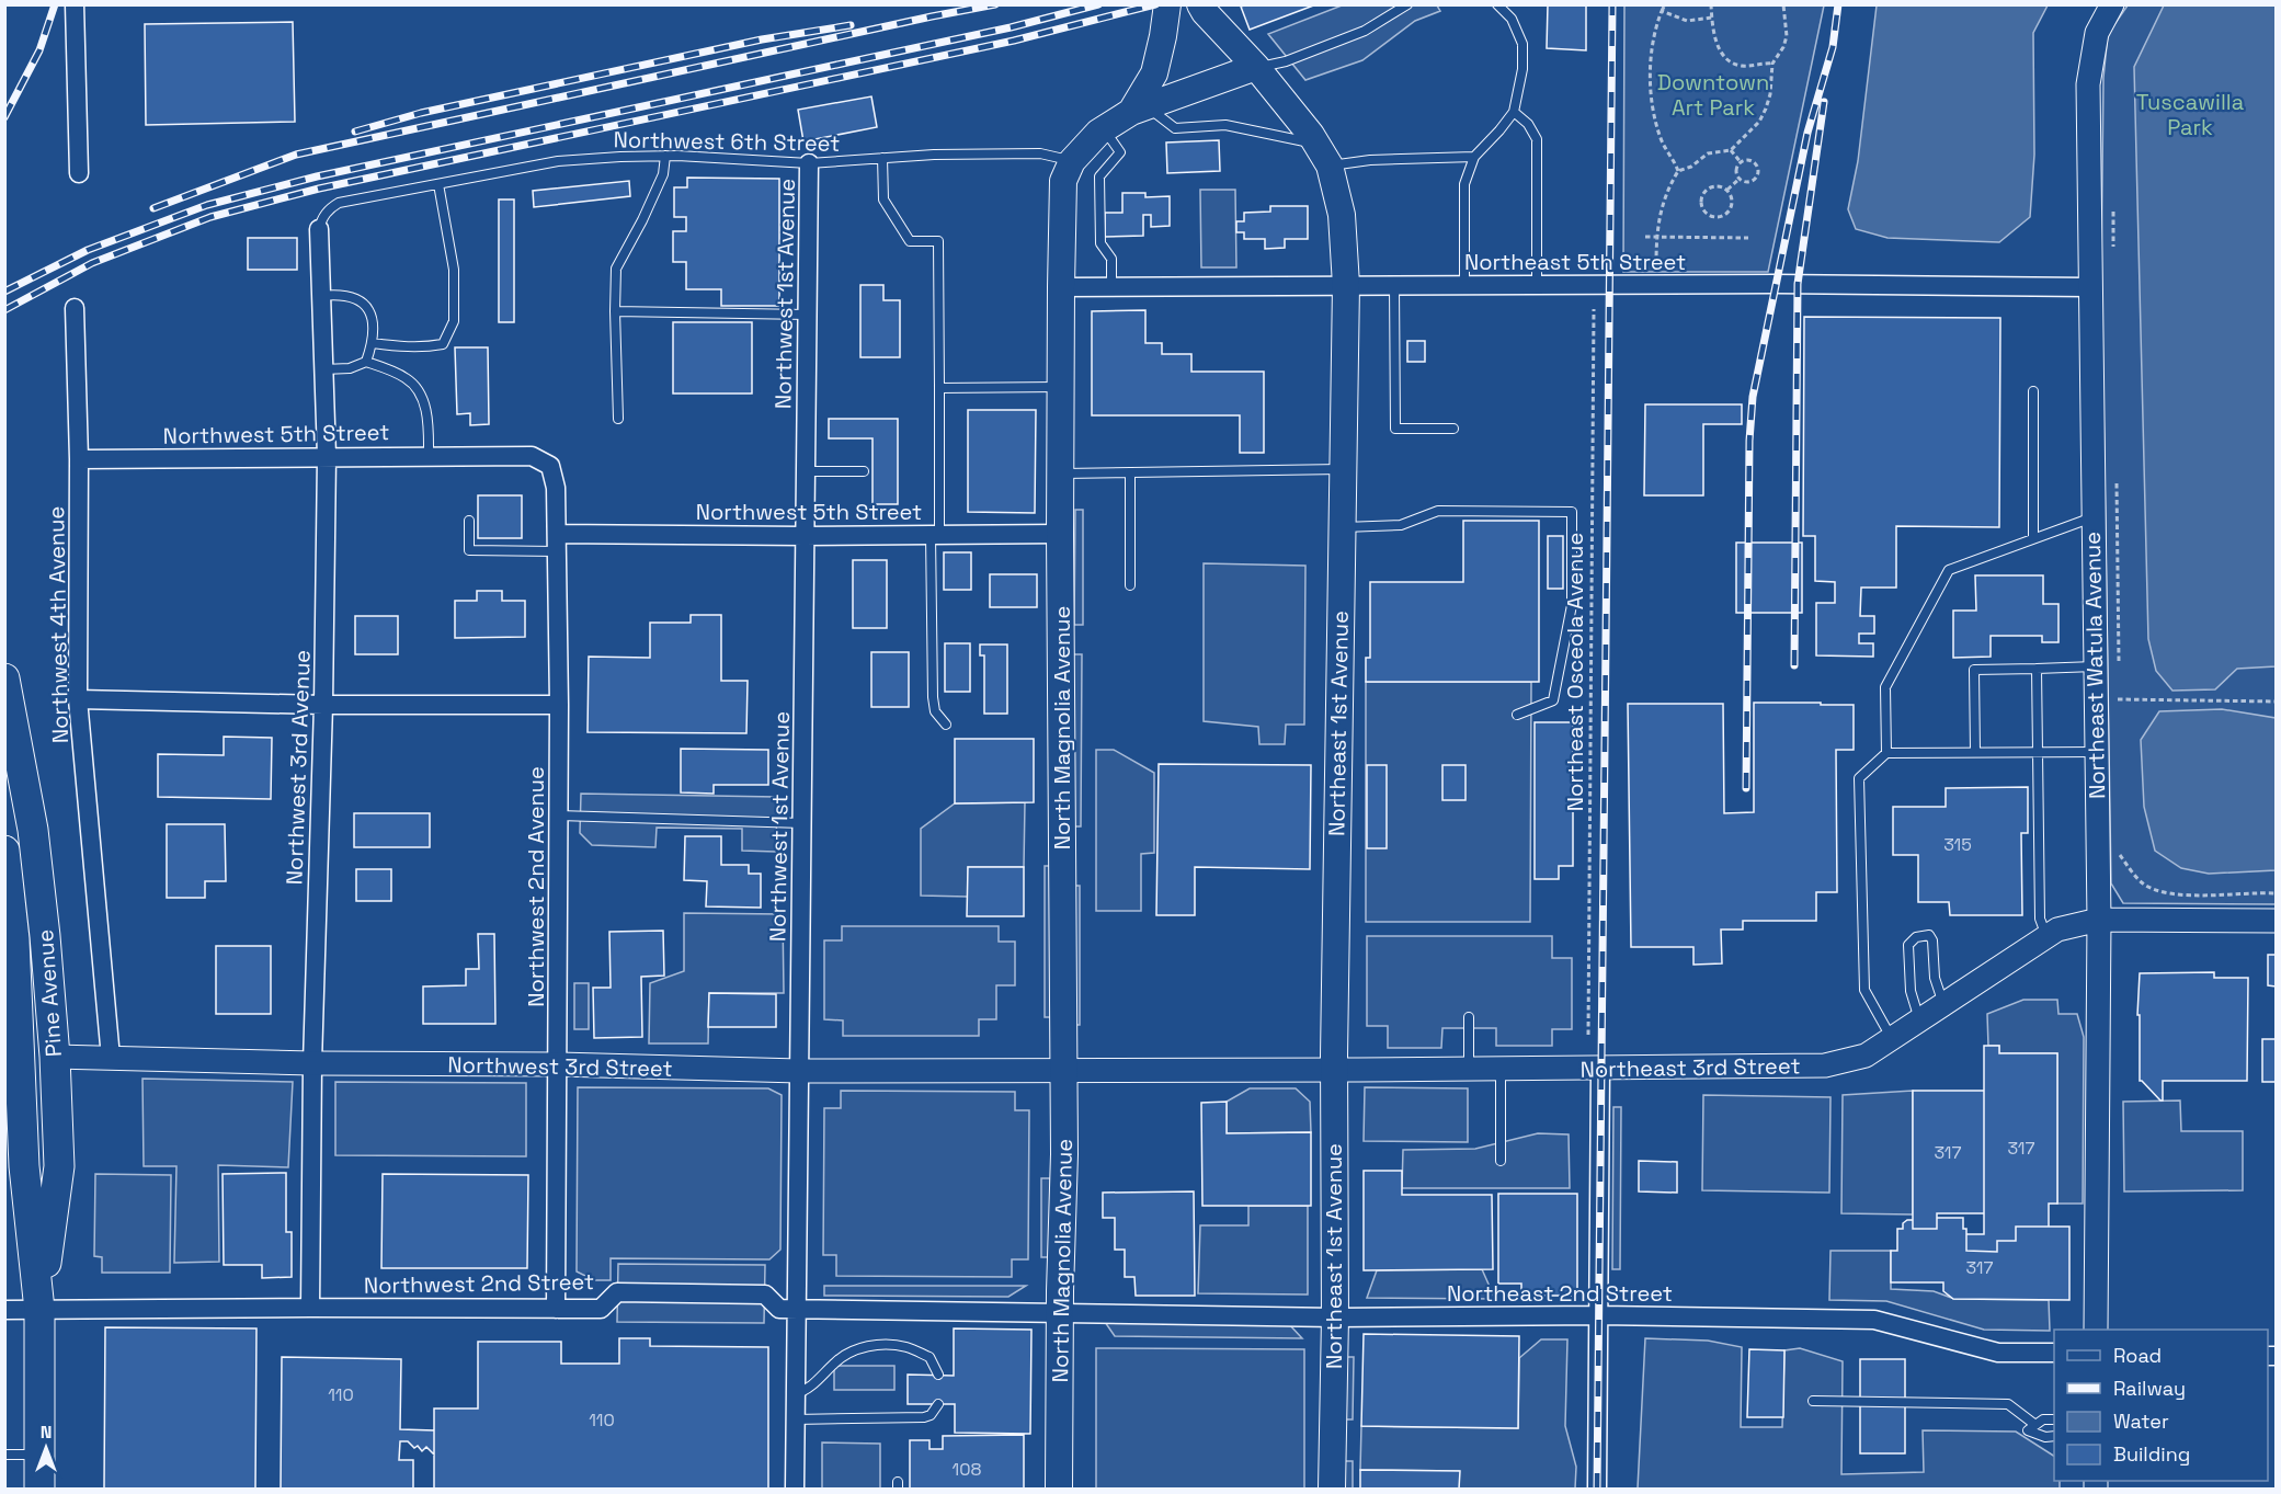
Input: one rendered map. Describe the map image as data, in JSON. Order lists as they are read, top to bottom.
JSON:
{
  "streets": {
    "highway": ["Pine Avenue"],
    "main road": ["Northeast 1st Avenue", "North Magnolia Avenue"],
    "street": [
      "Northeast 5th Street",
      "Northwest 1st Avenue",
      "Northwest 5th Street",
      "Northwest 4th Avenue",
      "Northeast Watula Avenue",
      "Northwest 3rd Avenue",
      "Northwest 2nd Avenue",
      "Northwest 3rd Street",
      "Northeast 3rd Street",
      "Northwest 2nd Street",
      "Northeast 2nd Street"
    ],
    "lane": ["Northwest 6th Street"],
    "path": ["Northeast Osceola Avenue"]
  },
  "crossings": [
    ["Northwest 6th Street", "Northwest 1st Avenue"],
    ["Northwest 6th Street", "North Magnolia Avenue"],
    ["Northwest 6th Street", "Northwest 3rd Avenue"],
    ["Northeast 5th Street", "Northeast Watula Avenue"],
    ["Northeast 5th Street", "Northeast 1st Avenue"],
    ["Northeast 5th Street", "North Magnolia Avenue"],
    ["Northwest 1st Avenue", "Northwest 5th Street"],
    ["Northwest 1st Avenue", "Northwest 3rd Street"],
    ["Northwest 1st Avenue", "Northwest 2nd Street"],
    ["Northwest 5th Street", "Northwest 4th Avenue"],
    ["Northwest 5th Street", "North Magnolia Avenue"],
    ["Northwest 5th Street", "Northwest 3rd Avenue"],
    ["Northwest 5th Street", "Northwest 2nd Avenue"],
    ["Northwest 4th Avenue", "Northwest 3rd Street"],
    ["Northeast Watula Avenue", "Northeast 3rd Street"],
    ["Northeast 1st Avenue", "Northeast 3rd Street"],
    ["Northeast 1st Avenue", "Northeast 2nd Street"],
    ["North Magnolia Avenue", "Northwest 3rd Street"],
    ["North Magnolia Avenue", "Northeast 3rd Street"],
    ["North Magnolia Avenue", "Northwest 2nd Street"],
    ["North Magnolia Avenue", "Northeast 2nd Street"],
    ["Northwest 3rd Avenue", "Northwest 3rd Street"],
    ["Northwest 3rd Avenue", "Northwest 2nd Street"],
    ["Northwest 2nd Avenue", "Northwest 3rd Street"],
    ["Northwest 2nd Avenue", "Northwest 2nd Street"],
    ["Pine Avenue", "Northwest 3rd Street"],
    ["Pine Avenue", "Northwest 2nd Street"],
    ["Northwest 3rd Street", "Northeast 3rd Street"],
    ["Northwest 2nd Street", "Northeast 2nd Street"]
  ],
  "parks": ["Downtown Art Park", "Tuscawilla Park"],
  "house_numbers": [
    "315",
    "317",
    "317",
    "317",
    "110",
    "110",
    "108"
  ],
  "legend": [
    "Road",
    "Railway",
    "Water",
    "Building"
  ],
  "north": "top"
}
